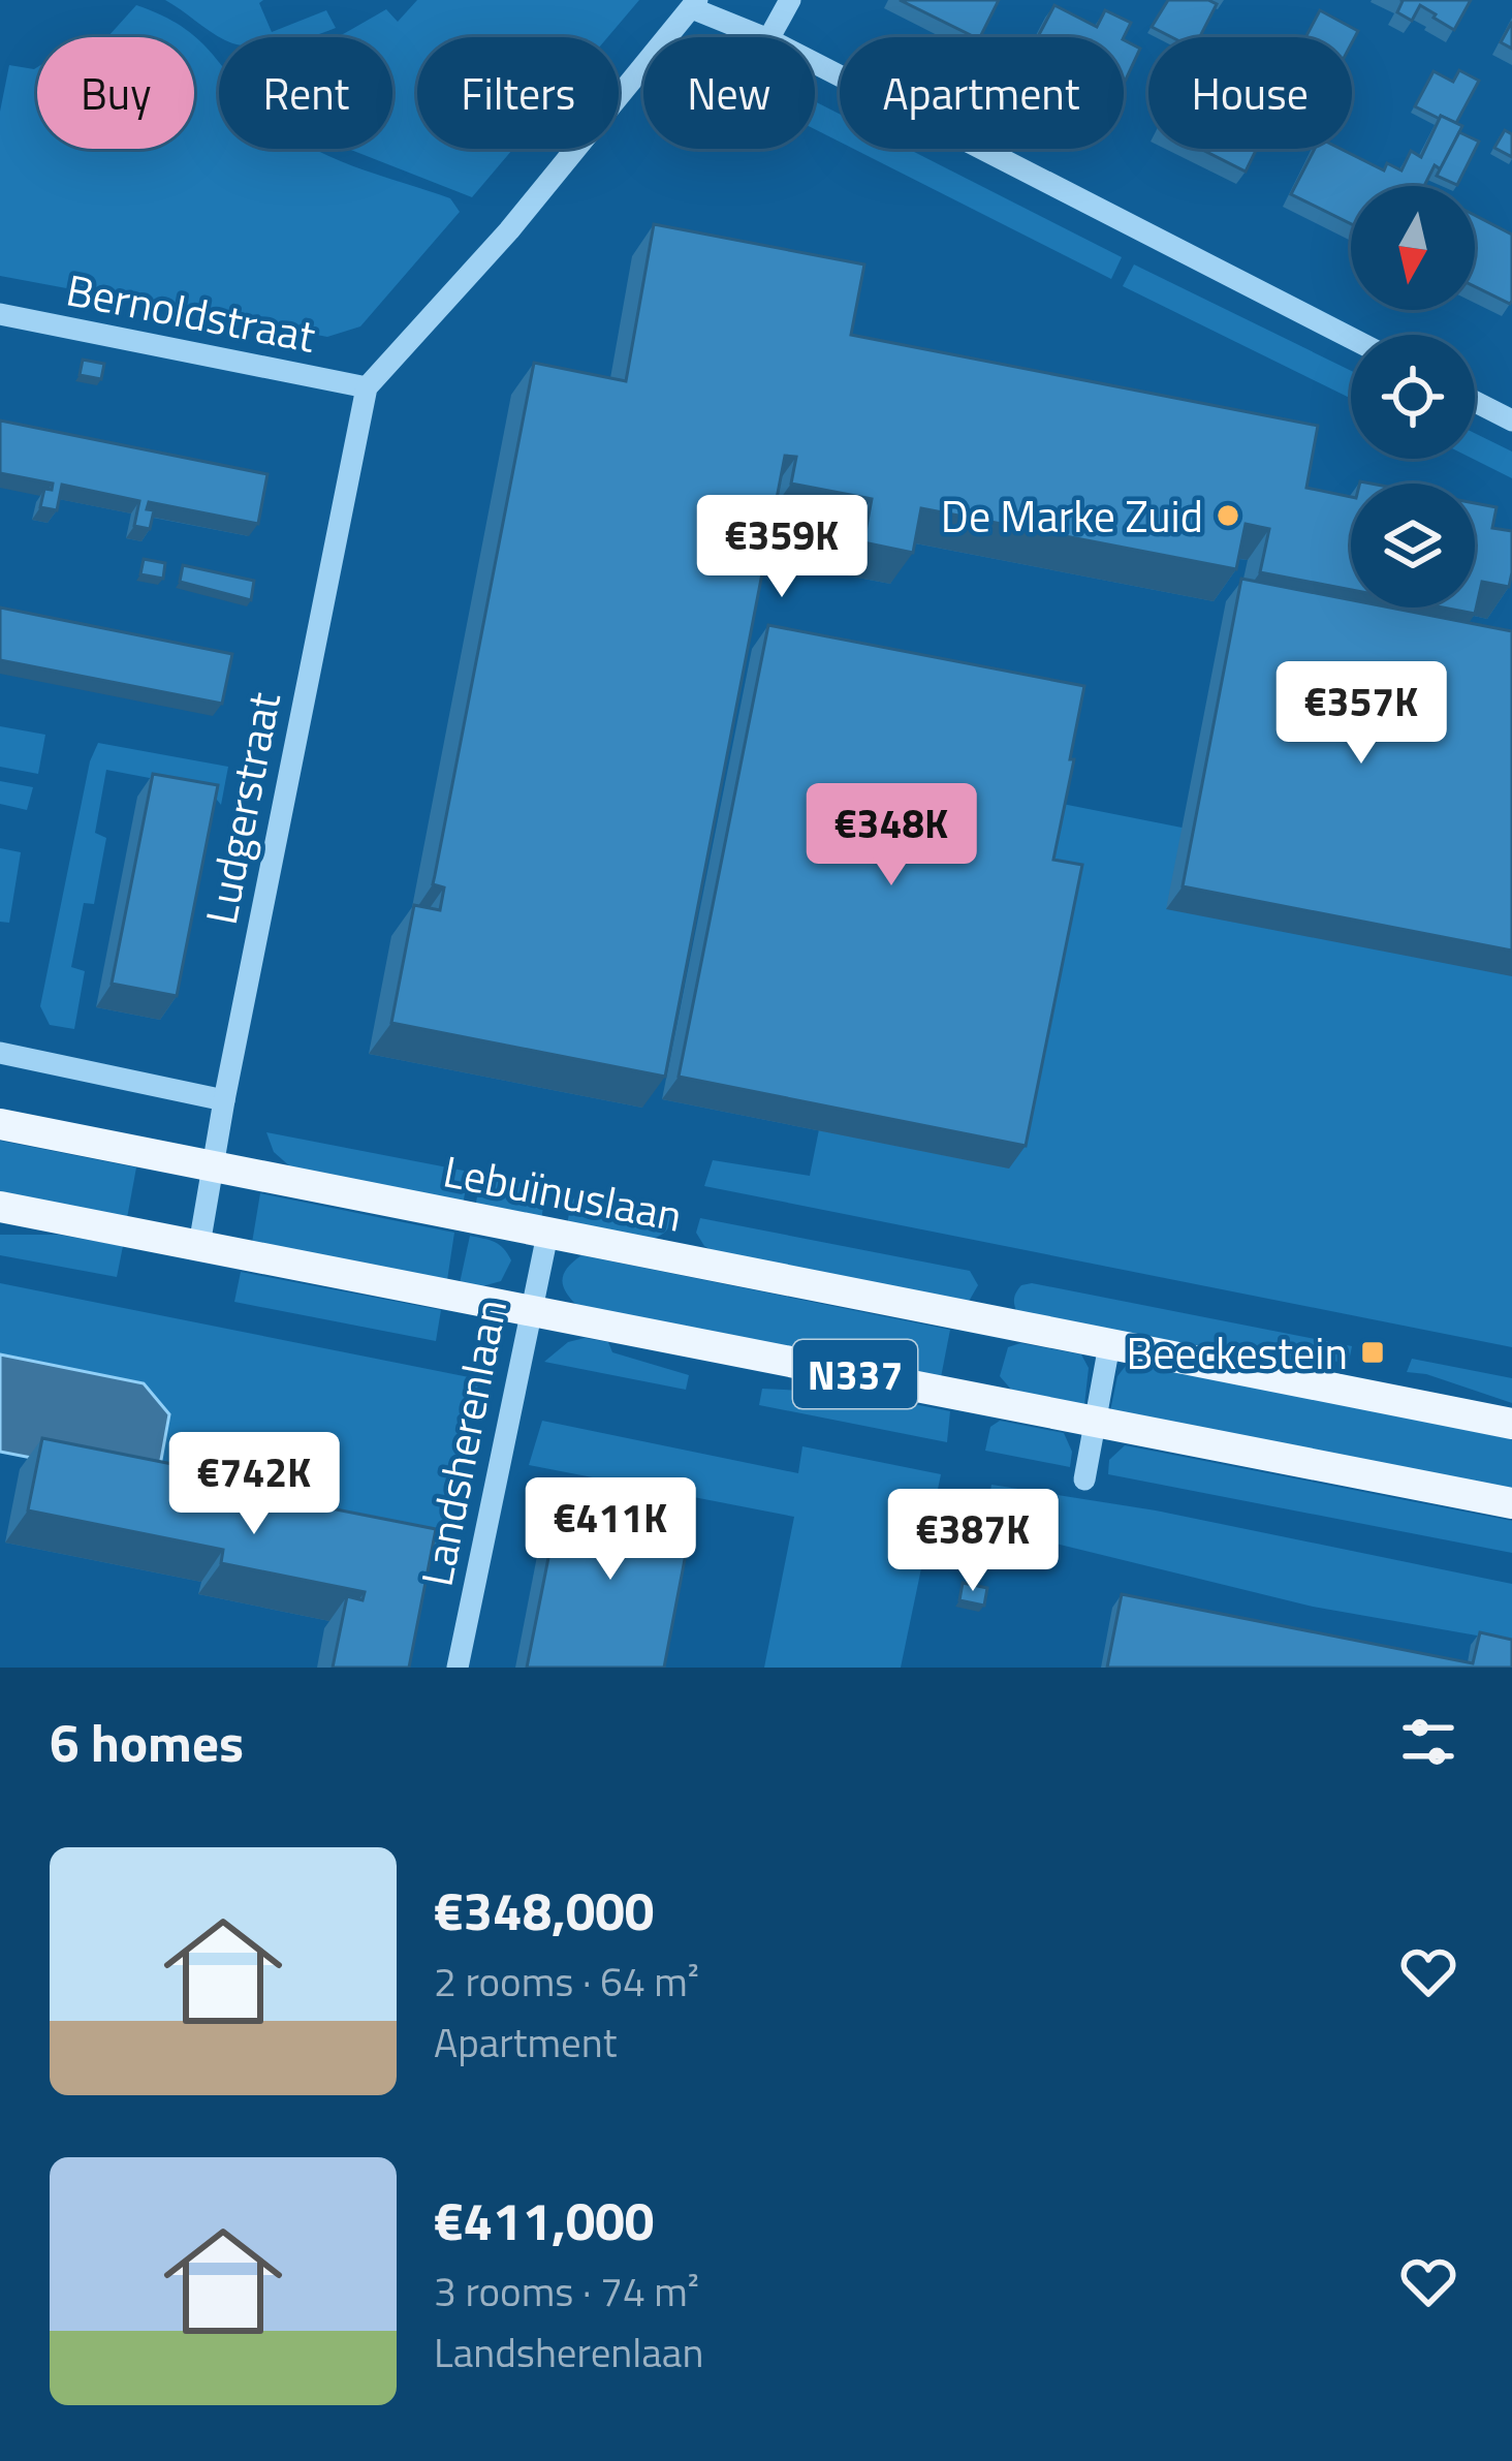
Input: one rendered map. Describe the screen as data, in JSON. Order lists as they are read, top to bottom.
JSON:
{
  "streets": {
    "main road": ["Lebuïnuslaan", "N337"],
    "street": ["Bernoldstraat", "Ludgerstraat", "Landsherenlaan"]
  },
  "crossings": [
    ["Bernoldstraat", "Ludgerstraat"],
    ["Ludgerstraat", "Lebuïnuslaan"],
    ["Ludgerstraat", "N337"],
    ["Lebuïnuslaan", "Landsherenlaan"],
    ["N337", "Landsherenlaan"]
  ],
  "places": {
    "other": ["De Marke Zuid"],
    "transit": ["Beeckestein"]
  },
  "north": "bottom",
  "page": {
    "chip": [
      "Buy",
      "Rent",
      "Filters",
      "New",
      "Apartment",
      "House"
    ],
    "price": [
      "€359K",
      "€357K",
      "€348K",
      "€742K",
      "€411K",
      "€387K"
    ],
    "heading": "6 homes",
    "list": [
      {
        "name": "€348,000",
        "note": "2 rooms · 64 m² · Apartment"
      },
      {
        "name": "€411,000",
        "note": "3 rooms · 74 m² · Landsherenlaan"
      }
    ]
  }
}
